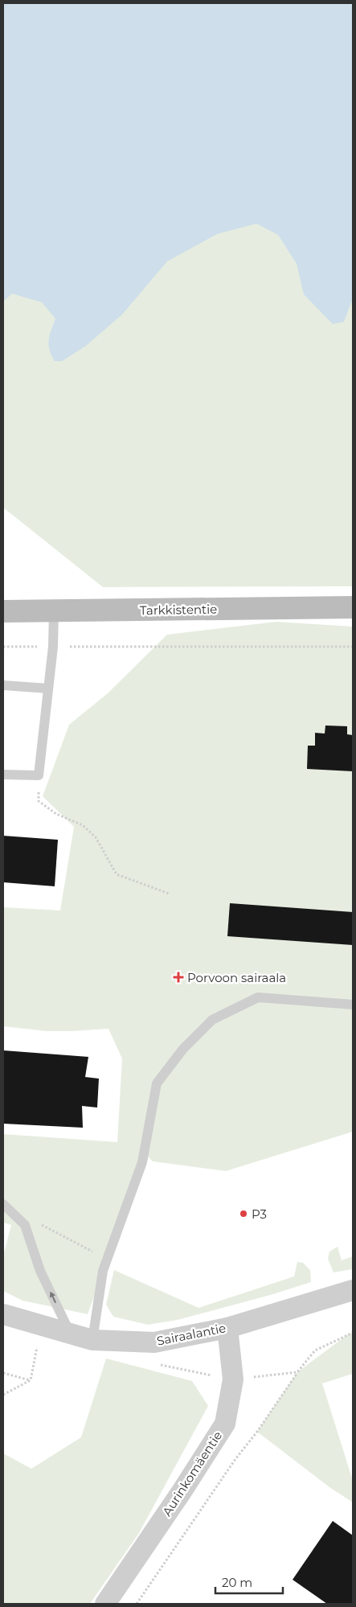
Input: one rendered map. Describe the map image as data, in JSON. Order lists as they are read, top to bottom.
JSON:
{
  "streets": {
    "street": ["Tarkkistentie", "Sairaalantie", "Aurinkomäentie"]
  },
  "crossings": [
    ["Sairaalantie", "Aurinkomäentie"]
  ],
  "places": {
    "health": ["Porvoon sairaala"],
    "other": ["P3"]
  },
  "scale_bar": "20 m"
}
